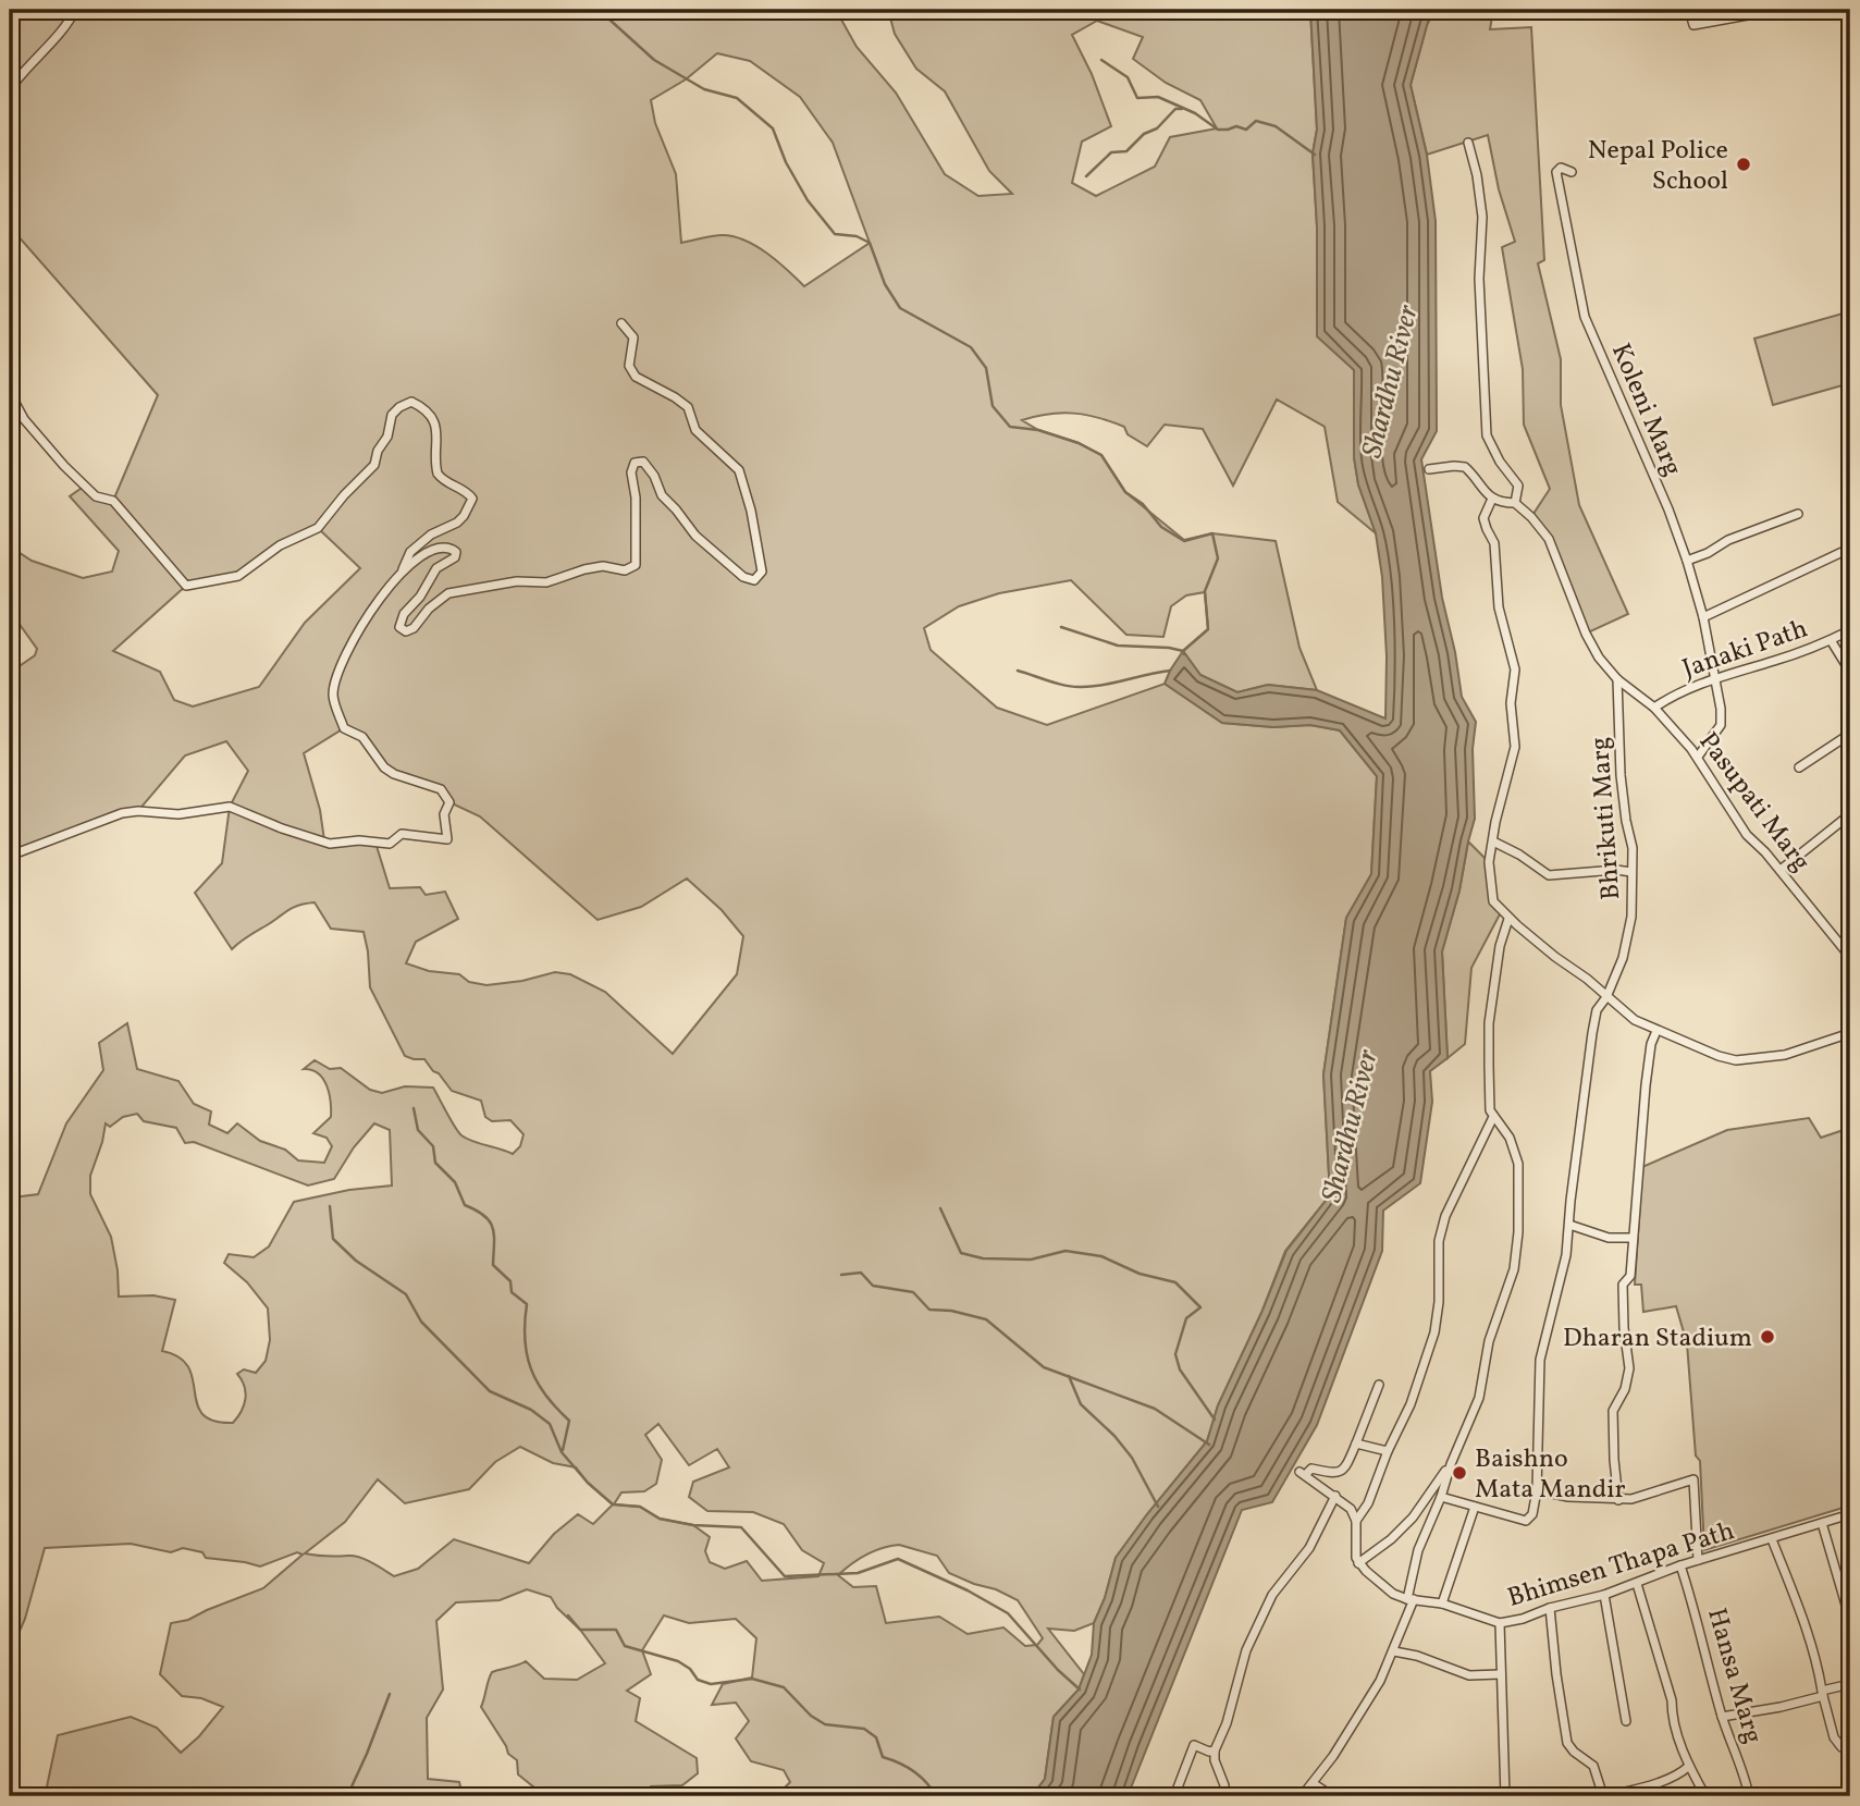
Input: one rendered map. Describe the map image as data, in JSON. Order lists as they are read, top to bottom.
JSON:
{
  "streets": {
    "street": [
      "Koleni Marg",
      "Janaki Path",
      "Pasupati Marg",
      "Bhrikuti Marg",
      "Bhimsen Thapa Path",
      "Hansa Marg"
    ]
  },
  "crossings": [
    ["Koleni Marg", "Janaki Path"],
    ["Koleni Marg", "Pasupati Marg"],
    ["Janaki Path", "Pasupati Marg"],
    ["Pasupati Marg", "Bhrikuti Marg"],
    ["Bhimsen Thapa Path", "Hansa Marg"]
  ],
  "water": ["Shardhu River"],
  "places": ["Nepal Police School", "Dharan Stadium", "Baishno Mata Mandir"]
}
